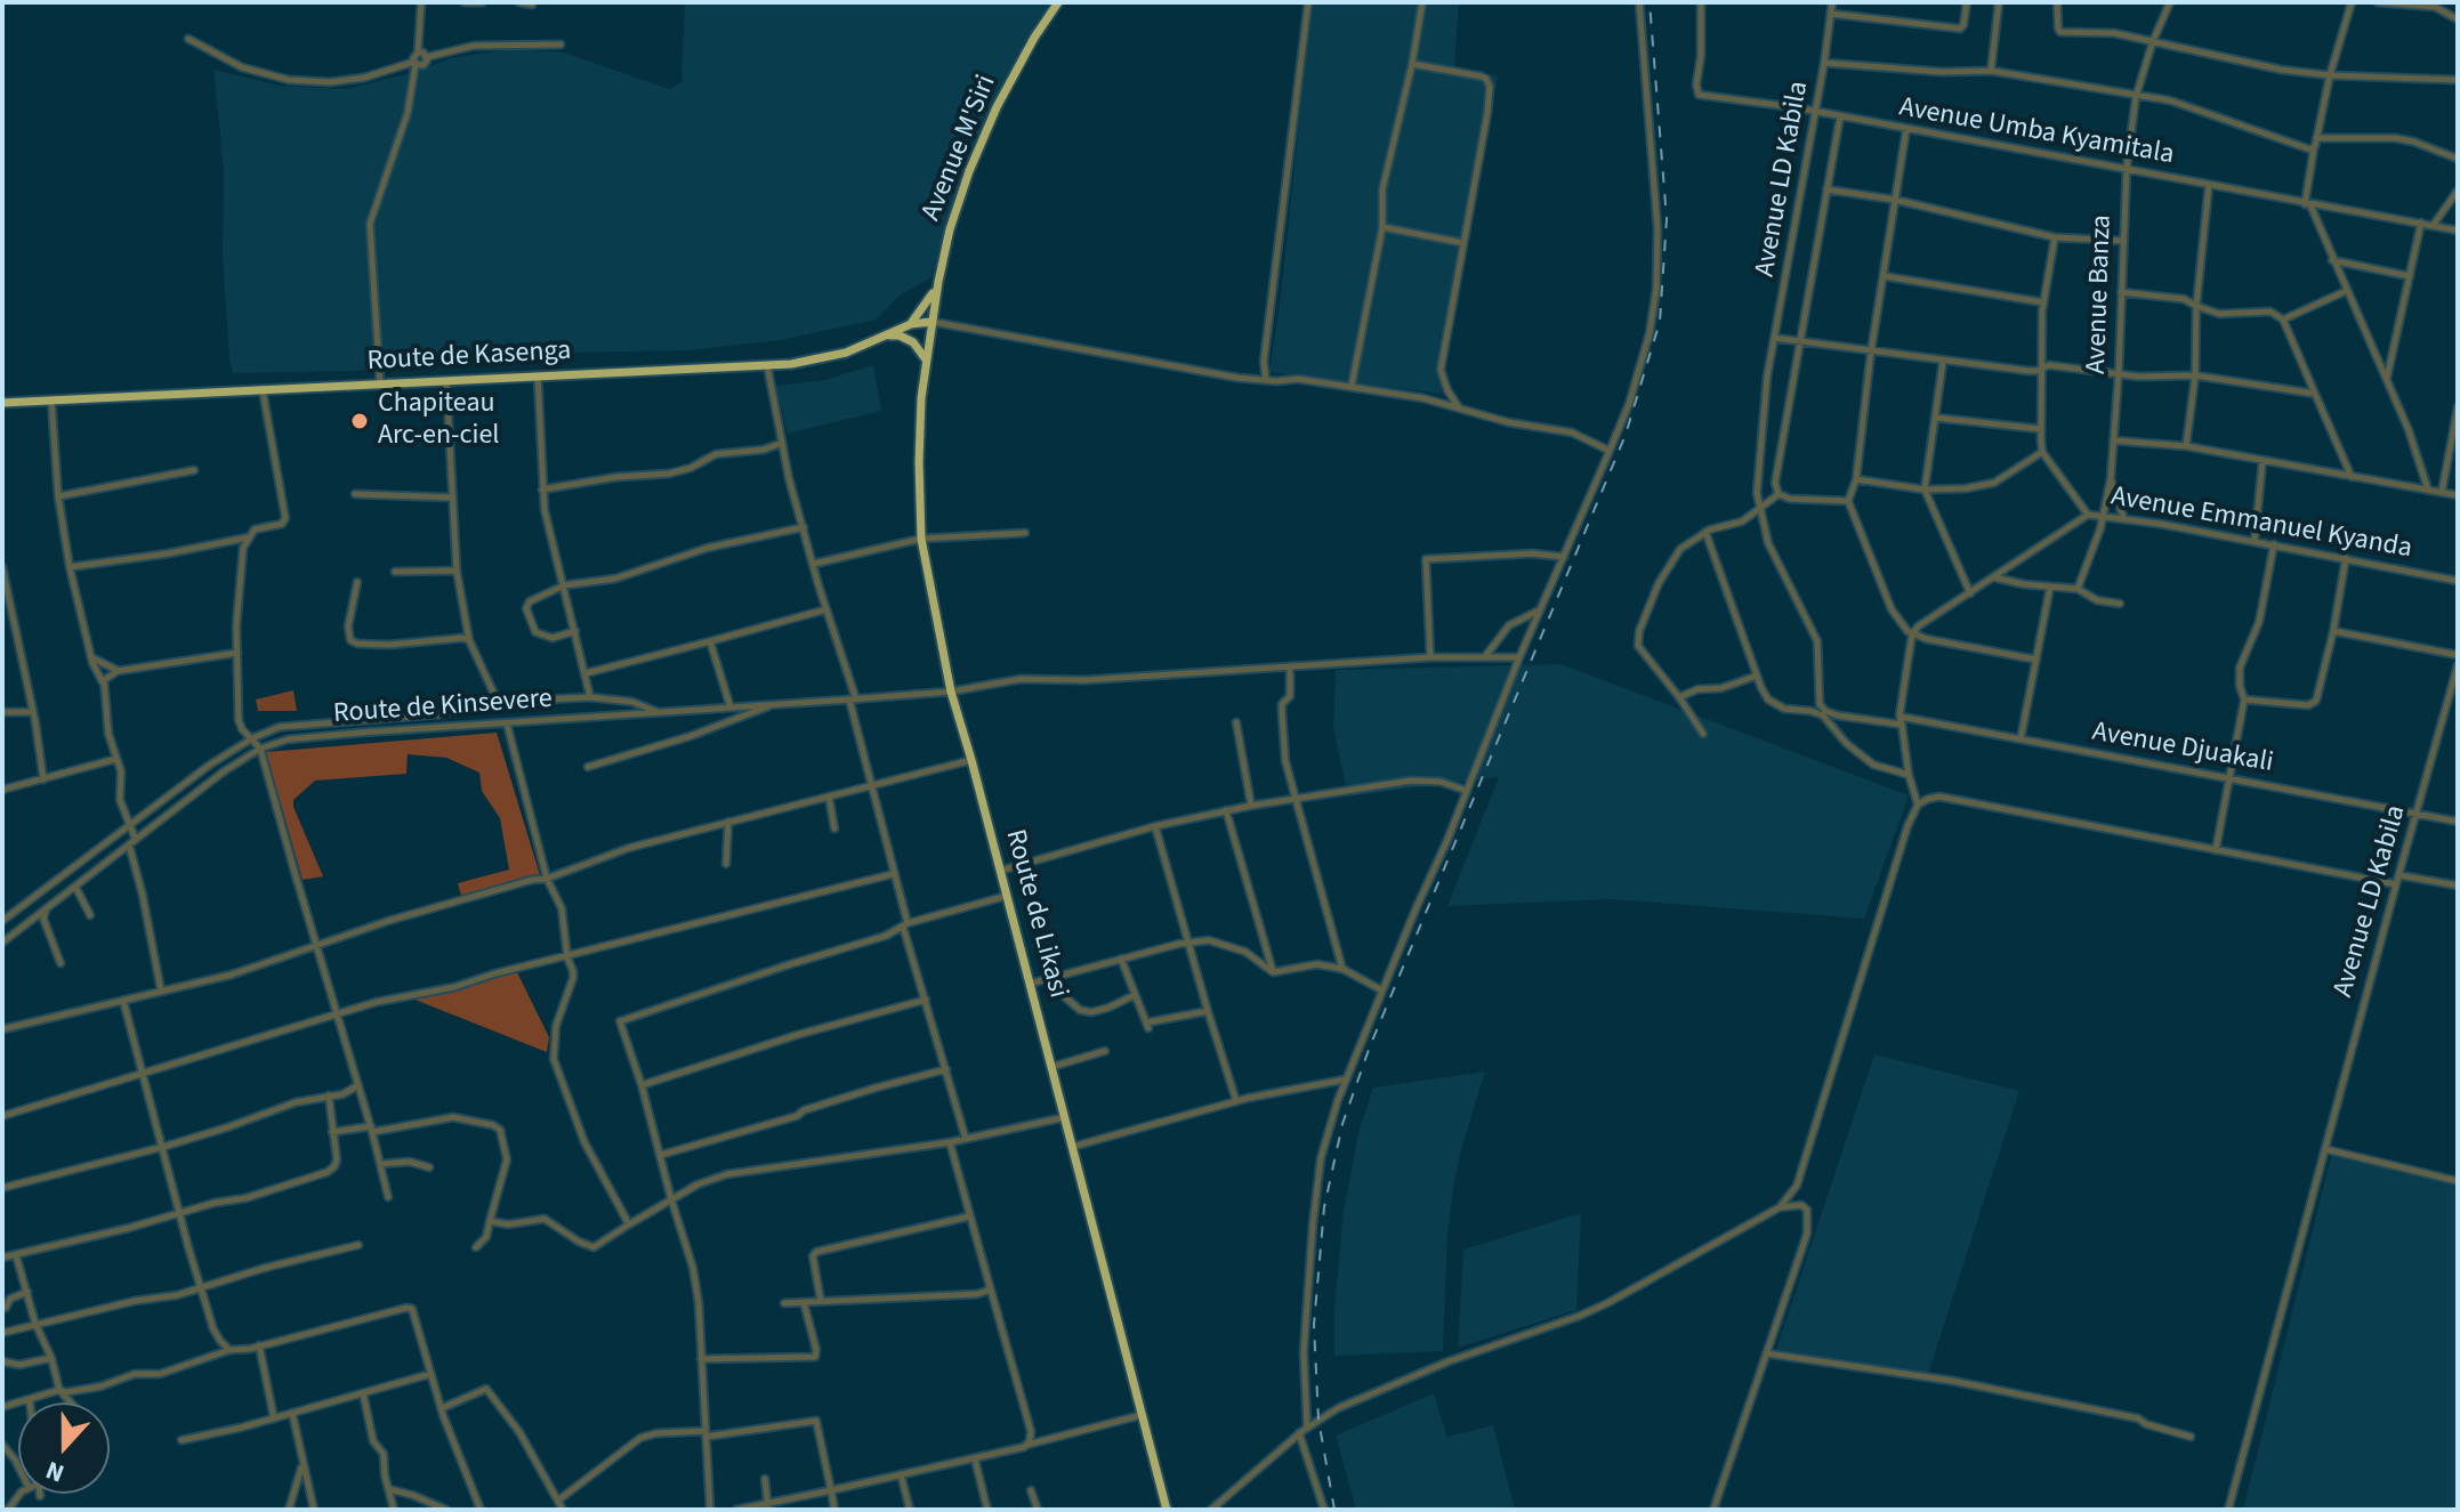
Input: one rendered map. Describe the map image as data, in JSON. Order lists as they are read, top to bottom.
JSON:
{
  "streets": {
    "highway": ["Avenue M'Siri", "Route de Kasenga", "Route de Likasi"],
    "street": [
      "Avenue Umba Kyamitala",
      "Avenue LD Kabila",
      "Avenue Banza",
      "Avenue Emmanuel Kyanda",
      "Route de Kinsevere",
      "Avenue Djuakali"
    ]
  },
  "crossings": [
    ["Avenue Umba Kyamitala", "Avenue LD Kabila"],
    ["Avenue Umba Kyamitala", "Avenue Banza"],
    ["Avenue M'Siri", "Route de Kasenga"],
    ["Avenue M'Siri", "Route de Likasi"],
    ["Avenue LD Kabila", "Avenue Djuakali"],
    ["Avenue Banza", "Avenue Emmanuel Kyanda"],
    ["Route de Kasenga", "Route de Likasi"],
    ["Route de Kinsevere", "Route de Likasi"]
  ],
  "places": ["Chapiteau Arc-en-ciel"],
  "north": "bottom"
}
